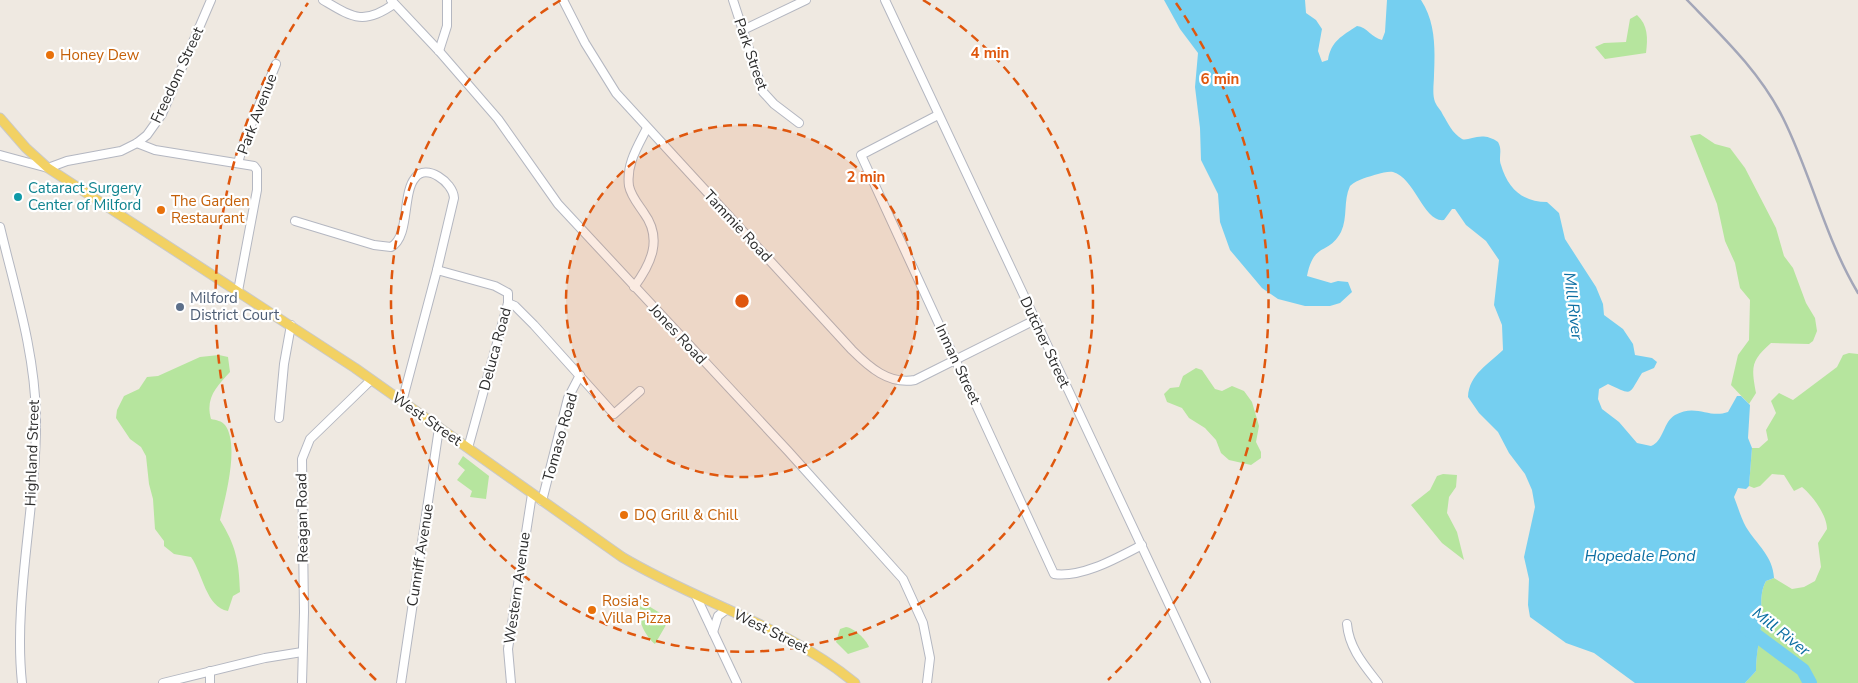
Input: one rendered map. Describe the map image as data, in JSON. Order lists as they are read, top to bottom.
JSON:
{
  "streets": {
    "main road": ["West Street"],
    "street": [
      "Park Street",
      "Freedom Street",
      "Park Avenue",
      "Tammie Road",
      "Jones Road",
      "Dutcher Street",
      "Deluca Road",
      "Inman Street",
      "Tomaso Road",
      "Highland Street",
      "Reagan Road",
      "Cunniff Avenue",
      "Western Avenue"
    ]
  },
  "crossings": [
    ["Freedom Street", "West Street"],
    ["Tammie Road", "Dutcher Street"],
    ["Tammie Road", "Inman Street"],
    ["Dutcher Street", "Inman Street"],
    ["Deluca Road", "West Street"],
    ["Deluca Road", "Tomaso Road"],
    ["West Street", "Tomaso Road"],
    ["West Street", "Reagan Road"],
    ["West Street", "Cunniff Avenue"],
    ["West Street", "Western Avenue"]
  ],
  "water": ["Mill River", "Hopedale Pond"],
  "places": [
    "Honey Dew",
    "Cataract Surgery Center of Milford",
    "The Garden Restaurant",
    "Milford District Court",
    "DQ Grill & Chill",
    "Rosia's Villa Pizza"
  ],
  "rings": ["4 min", "6 min", "2 min"]
}
